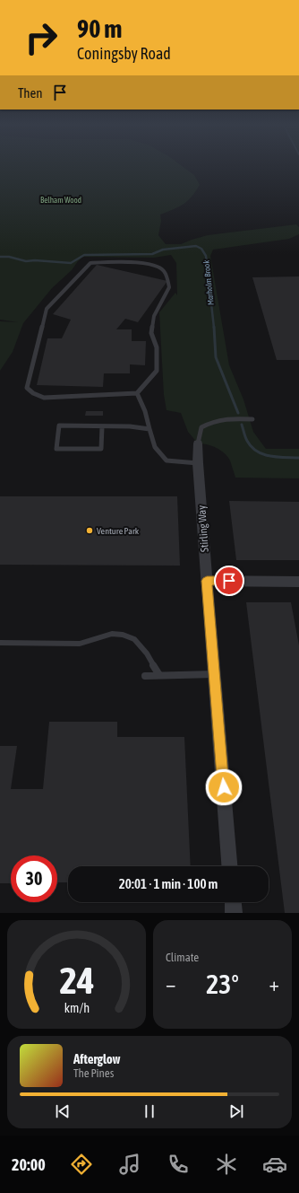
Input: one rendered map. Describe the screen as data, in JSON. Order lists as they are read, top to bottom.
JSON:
{
  "streets": {
    "street": ["Stirling Way"]
  },
  "water": ["Marholm Brook"],
  "parks": ["Belham Wood"],
  "places": ["Venture Park"],
  "page": {
    "turn": ["90 m", "Coningsby Road"],
    "then": "Then",
    "limit": "30",
    "trip": "20:01 · 1 min · 100 m",
    "tile": "Climate",
    "heat": ["−", "23°", "+"],
    "song": ["Afterglow", "The Pines"],
    "tabs": "20:00",
    "gauge": ["24", "km/h"]
  }
}
